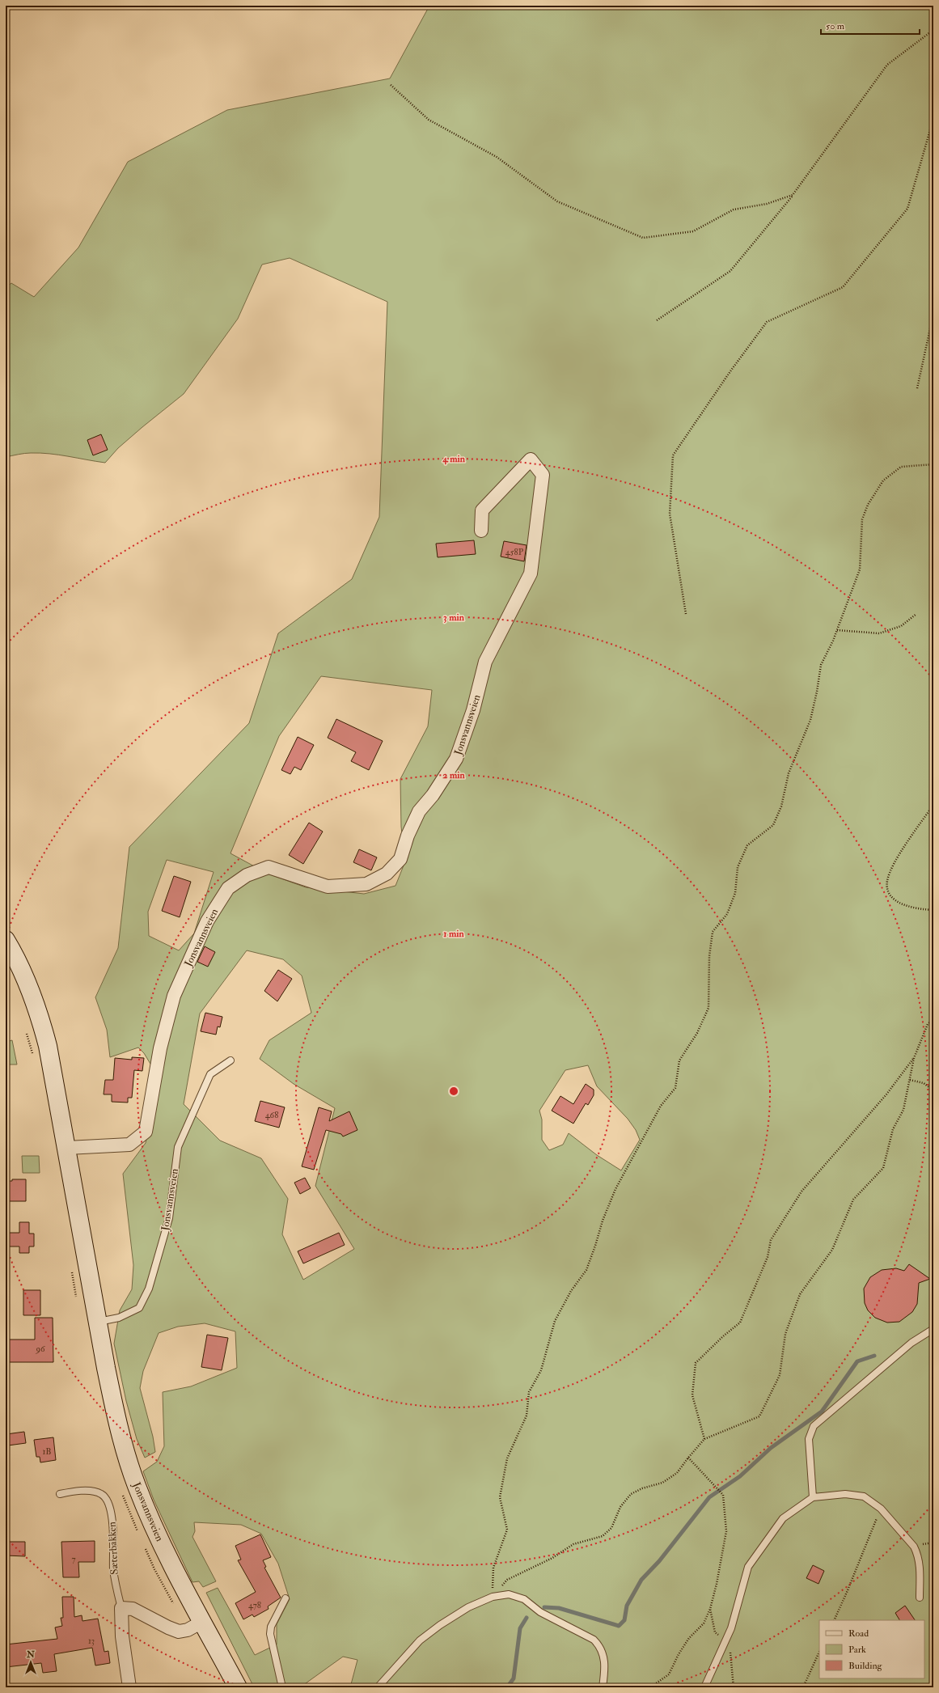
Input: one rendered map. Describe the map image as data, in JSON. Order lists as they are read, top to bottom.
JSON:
{
  "streets": {
    "main road": ["Jonsvannsveien"],
    "street": ["Sæterbakken"]
  },
  "house_numbers": [
    "458P",
    "468",
    "96",
    "1B",
    "7",
    "478",
    "13"
  ],
  "legend": ["Road", "Park", "Building"],
  "scale_bar": "50 m",
  "north": "top",
  "rings": [
    "4 min",
    "3 min",
    "2 min",
    "1 min"
  ]
}
